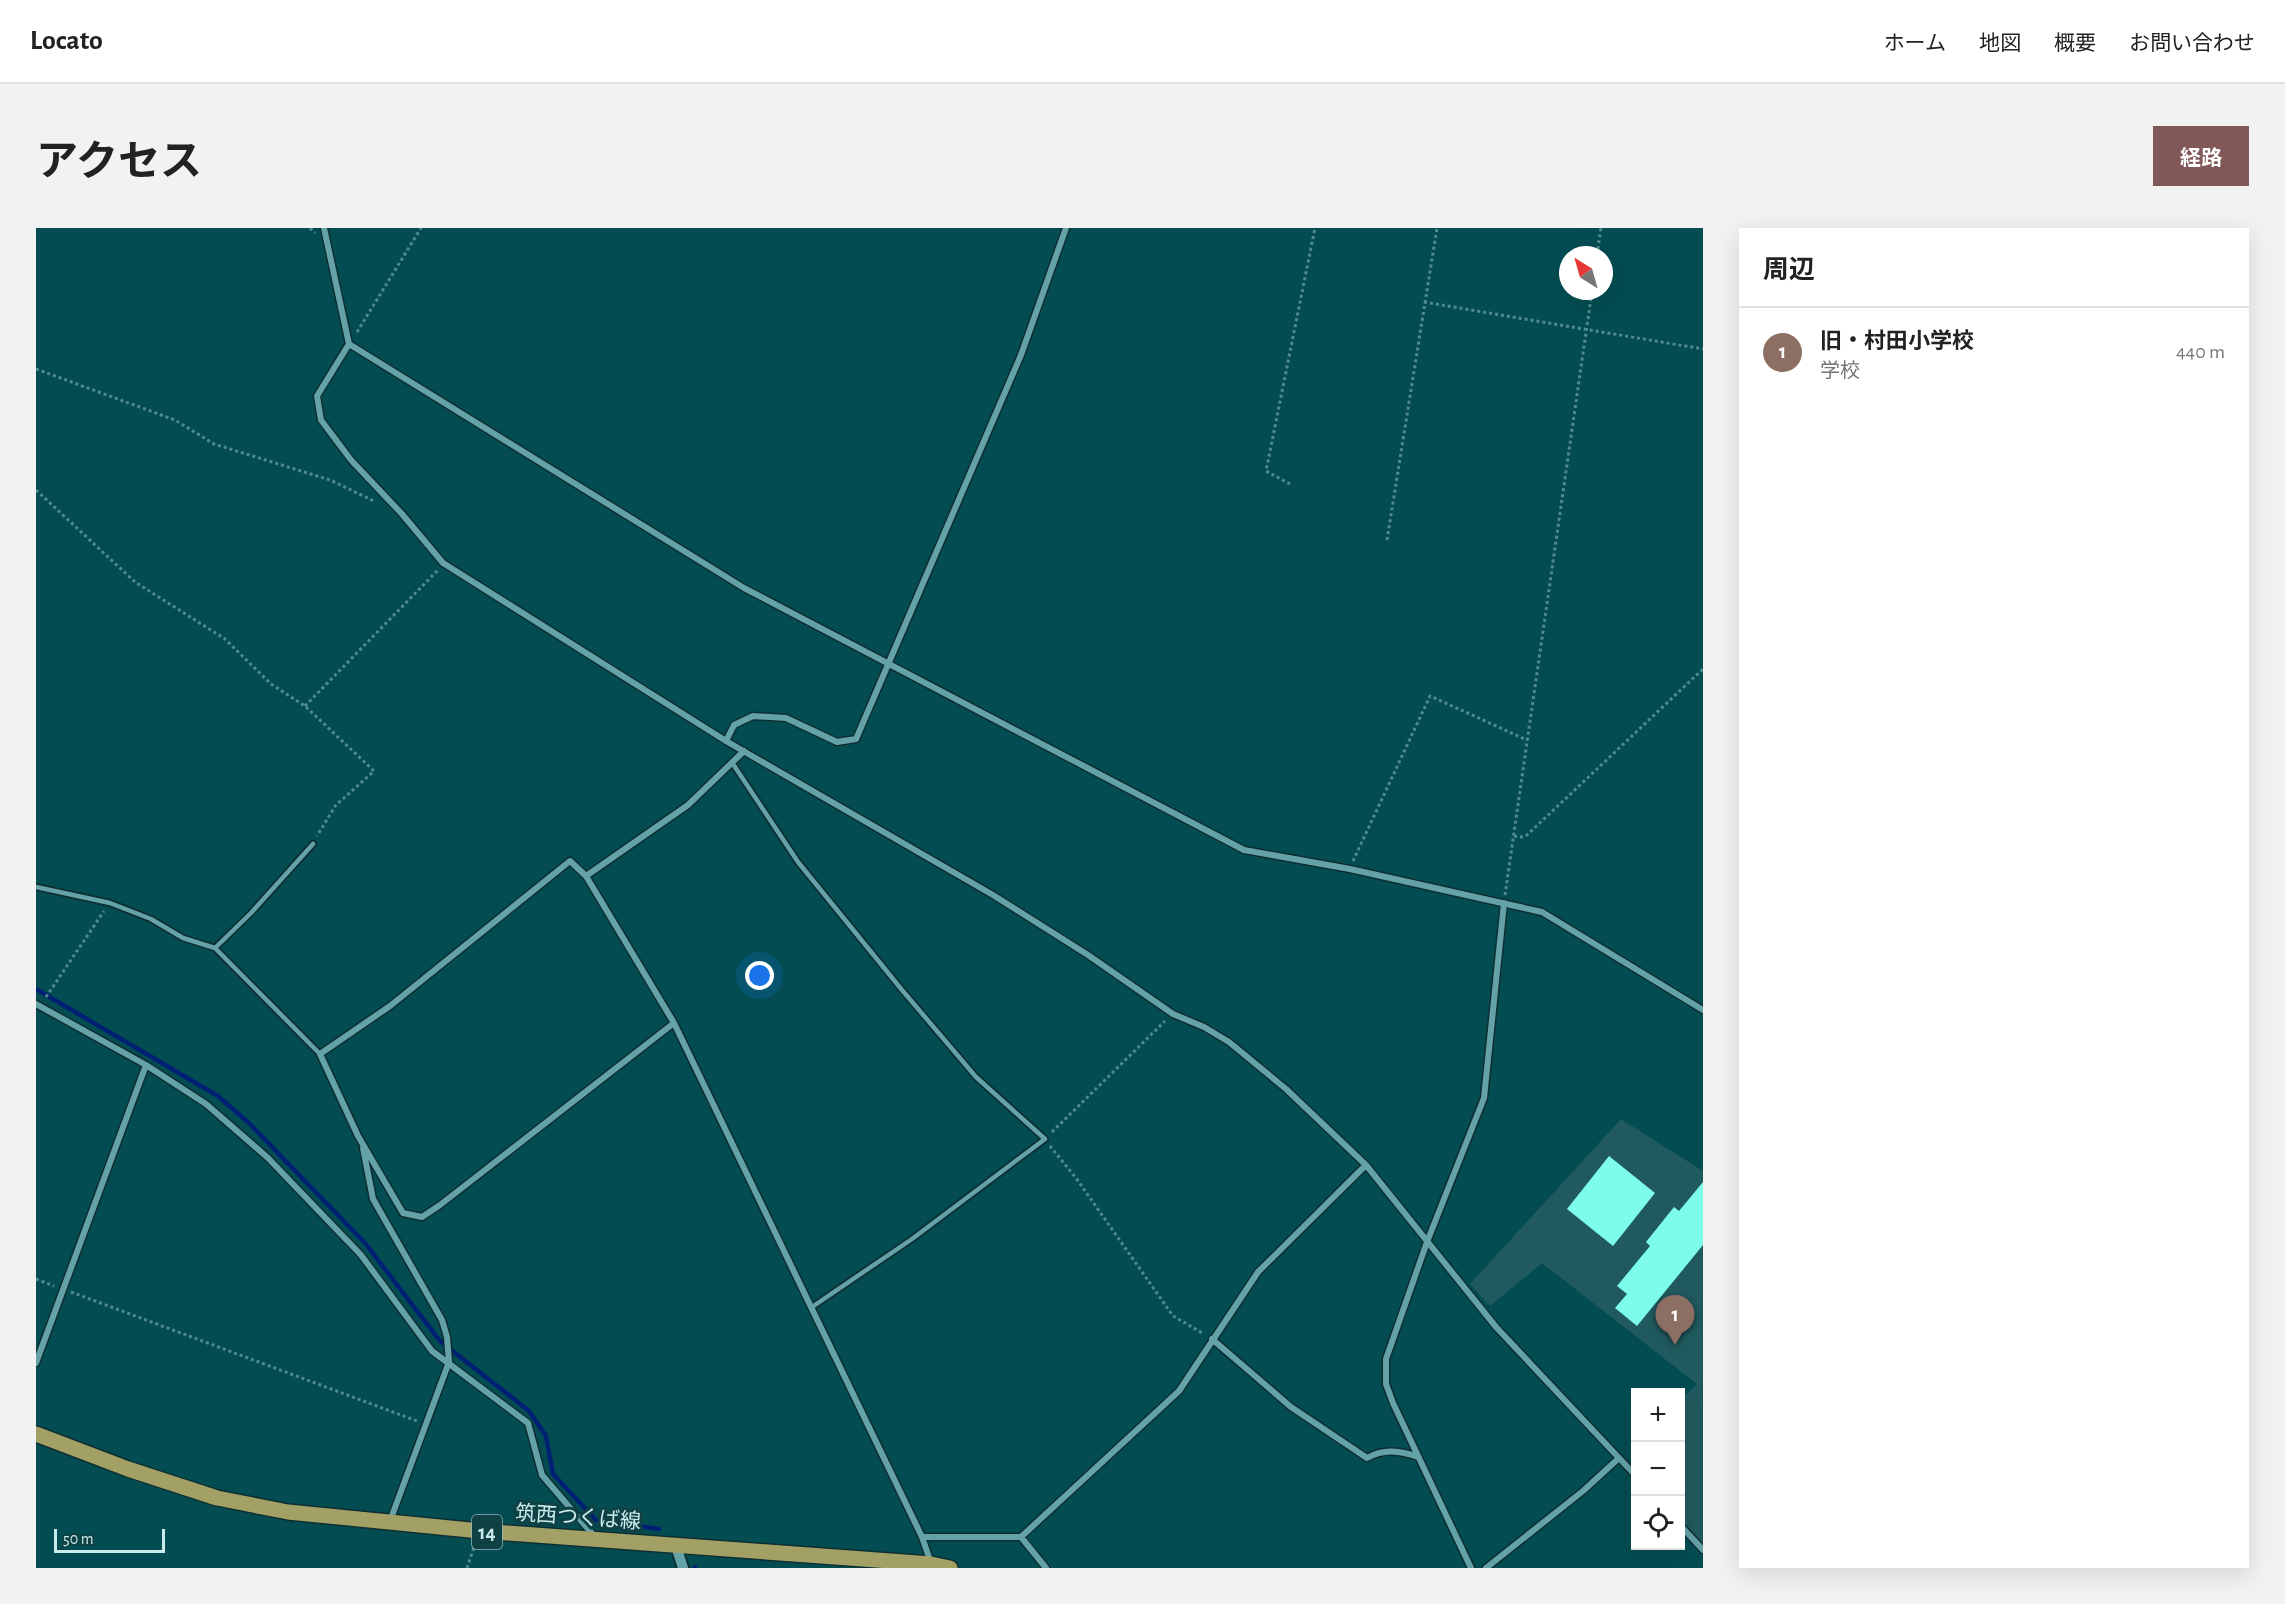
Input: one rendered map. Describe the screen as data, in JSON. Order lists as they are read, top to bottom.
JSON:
{
  "streets": {
    "main road": ["筑西つくば線", "14"]
  },
  "scale_bar": "50 m",
  "north": "top left",
  "page": {
    "header": "Locato",
    "nav": [
      "ホーム",
      "地図",
      "概要",
      "お問い合わせ"
    ],
    "title": "アクセス",
    "buttons": "経路",
    "heading": "周辺",
    "list": [
      {
        "mark": "1",
        "name": "旧・村田小学校",
        "note": "学校",
        "value": "440 m"
      }
    ],
    "pins": "1",
    "map_buttons": ["+", "−"],
    "scale": "50 m"
  }
}
